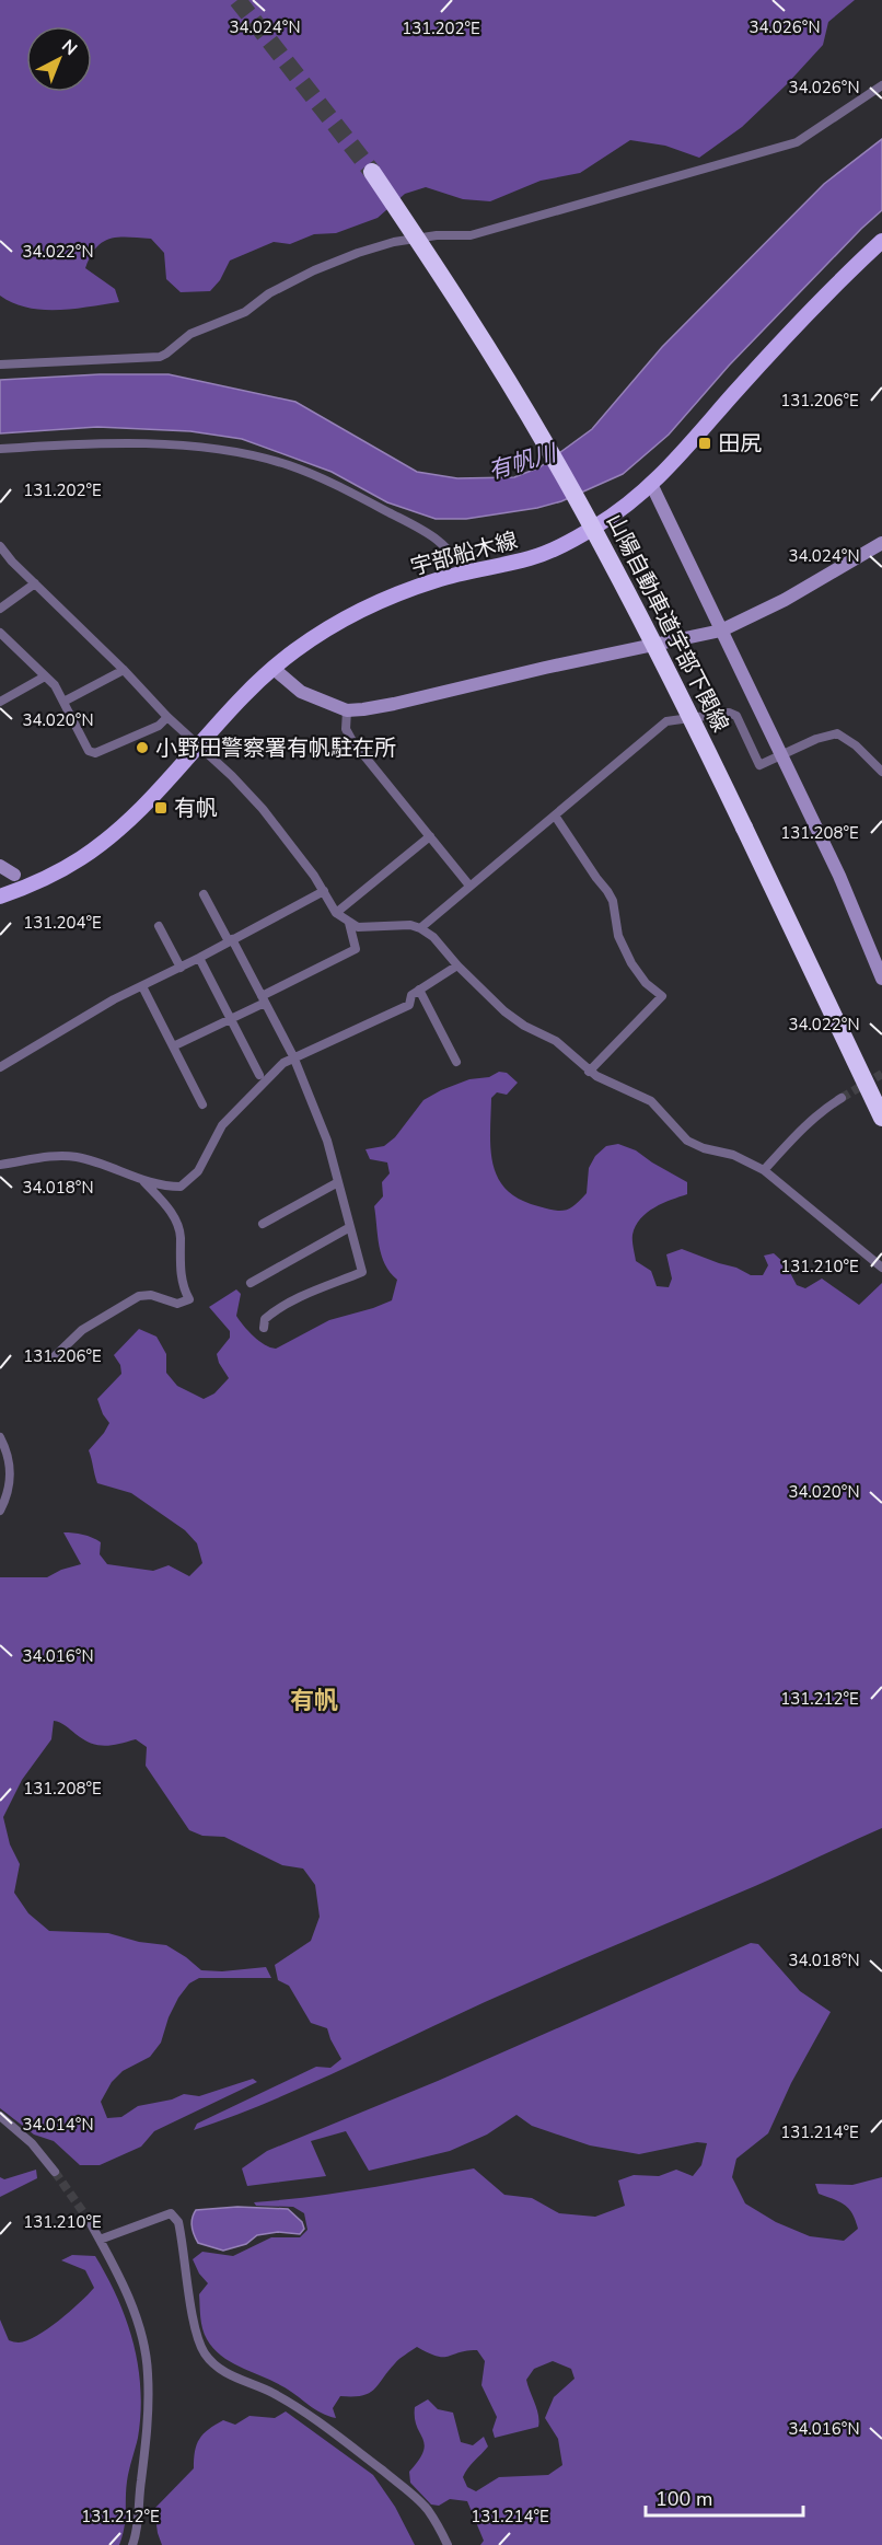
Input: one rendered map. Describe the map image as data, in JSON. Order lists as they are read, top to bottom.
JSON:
{
  "streets": {
    "highway": ["山陽自動車道宇部下関線"],
    "main road": ["宇部船木線"]
  },
  "districts": ["有帆"],
  "water": ["有帆川"],
  "places": {
    "transit": ["田尻", "有帆"],
    "other": ["小野田警察署有帆駐在所"]
  },
  "scale_bar": "100 m",
  "north": "top right",
  "coordinates": [
    "34.024°N",
    "34.026°N",
    "131.202°E",
    "34.022°N",
    "131.206°E",
    "34.020°N",
    "131.208°E",
    "131.204°E",
    "34.018°N",
    "131.210°E",
    "34.016°N",
    "131.212°E",
    "34.014°N",
    "131.214°E"
  ]
}
